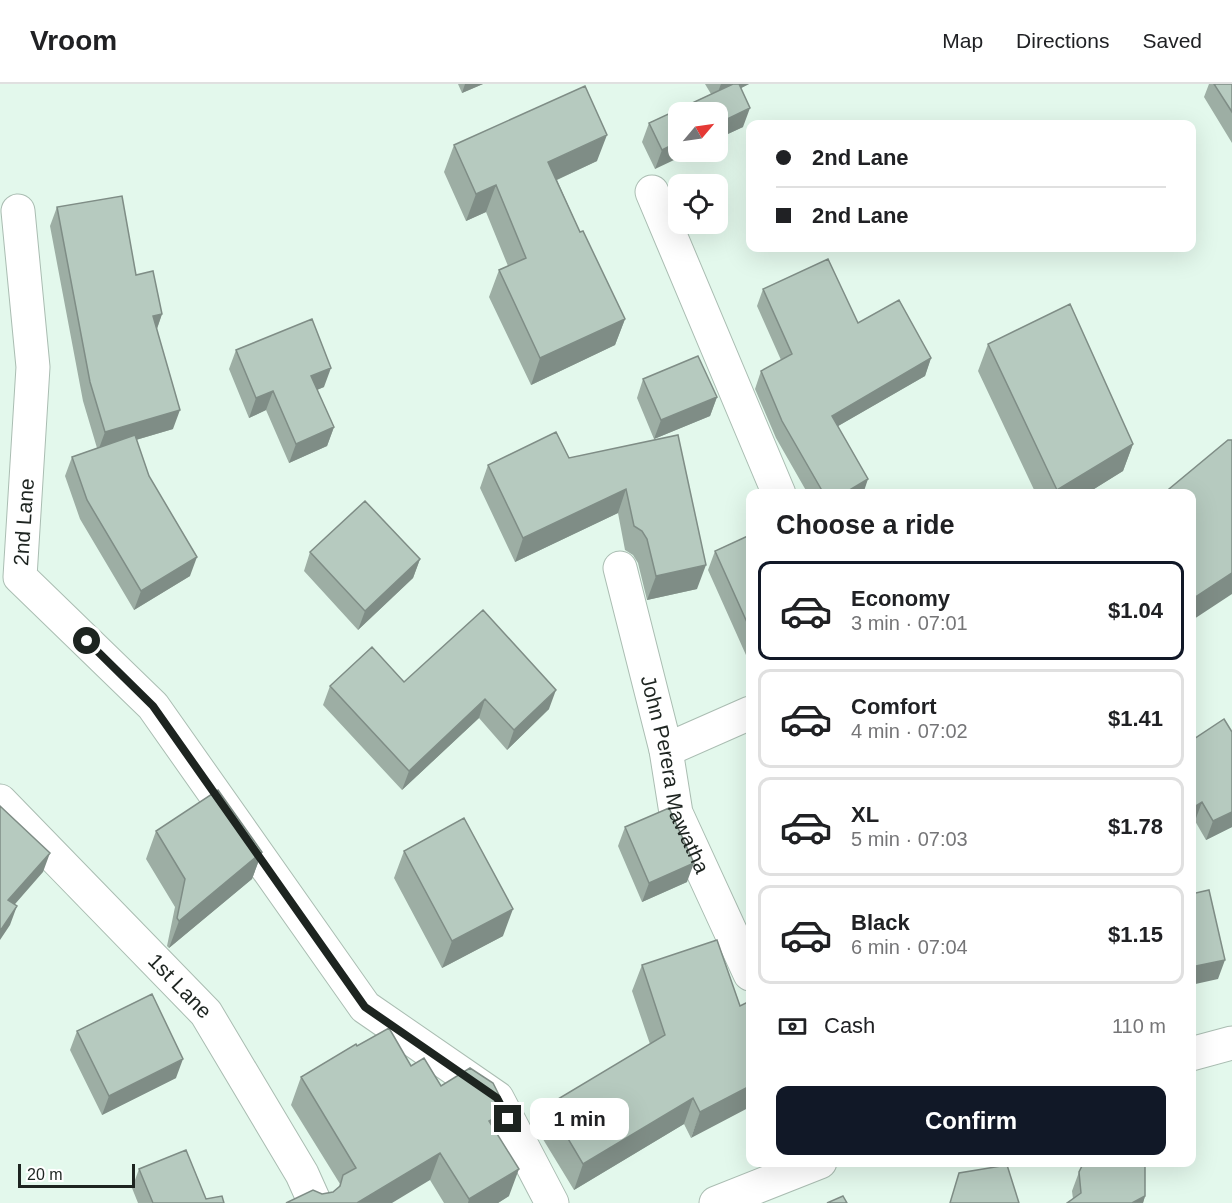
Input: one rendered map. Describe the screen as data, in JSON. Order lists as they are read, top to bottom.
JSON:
{
  "streets": {
    "street": ["2nd Lane", "John Perera Mawatha", "1st Lane"]
  },
  "scale_bar": "20 m",
  "north": "top right",
  "page": {
    "header": "Vroom",
    "nav": ["Map", "Directions", "Saved"],
    "banner": ["2nd Lane", "2nd Lane"],
    "heading": "Choose a ride",
    "list": [
      {
        "name": "Economy",
        "note": "3 min · 07:01",
        "value": "$1.04"
      },
      {
        "name": "Comfort",
        "note": "4 min · 07:02",
        "value": "$1.41"
      },
      {
        "name": "XL",
        "note": "5 min · 07:03",
        "value": "$1.78"
      },
      {
        "name": "Black",
        "note": "6 min · 07:04",
        "value": "$1.15"
      }
    ],
    "pay": ["Cash", "110 m"],
    "buttons": "Confirm",
    "bubble": "1 min",
    "scale": "20 m"
  }
}
